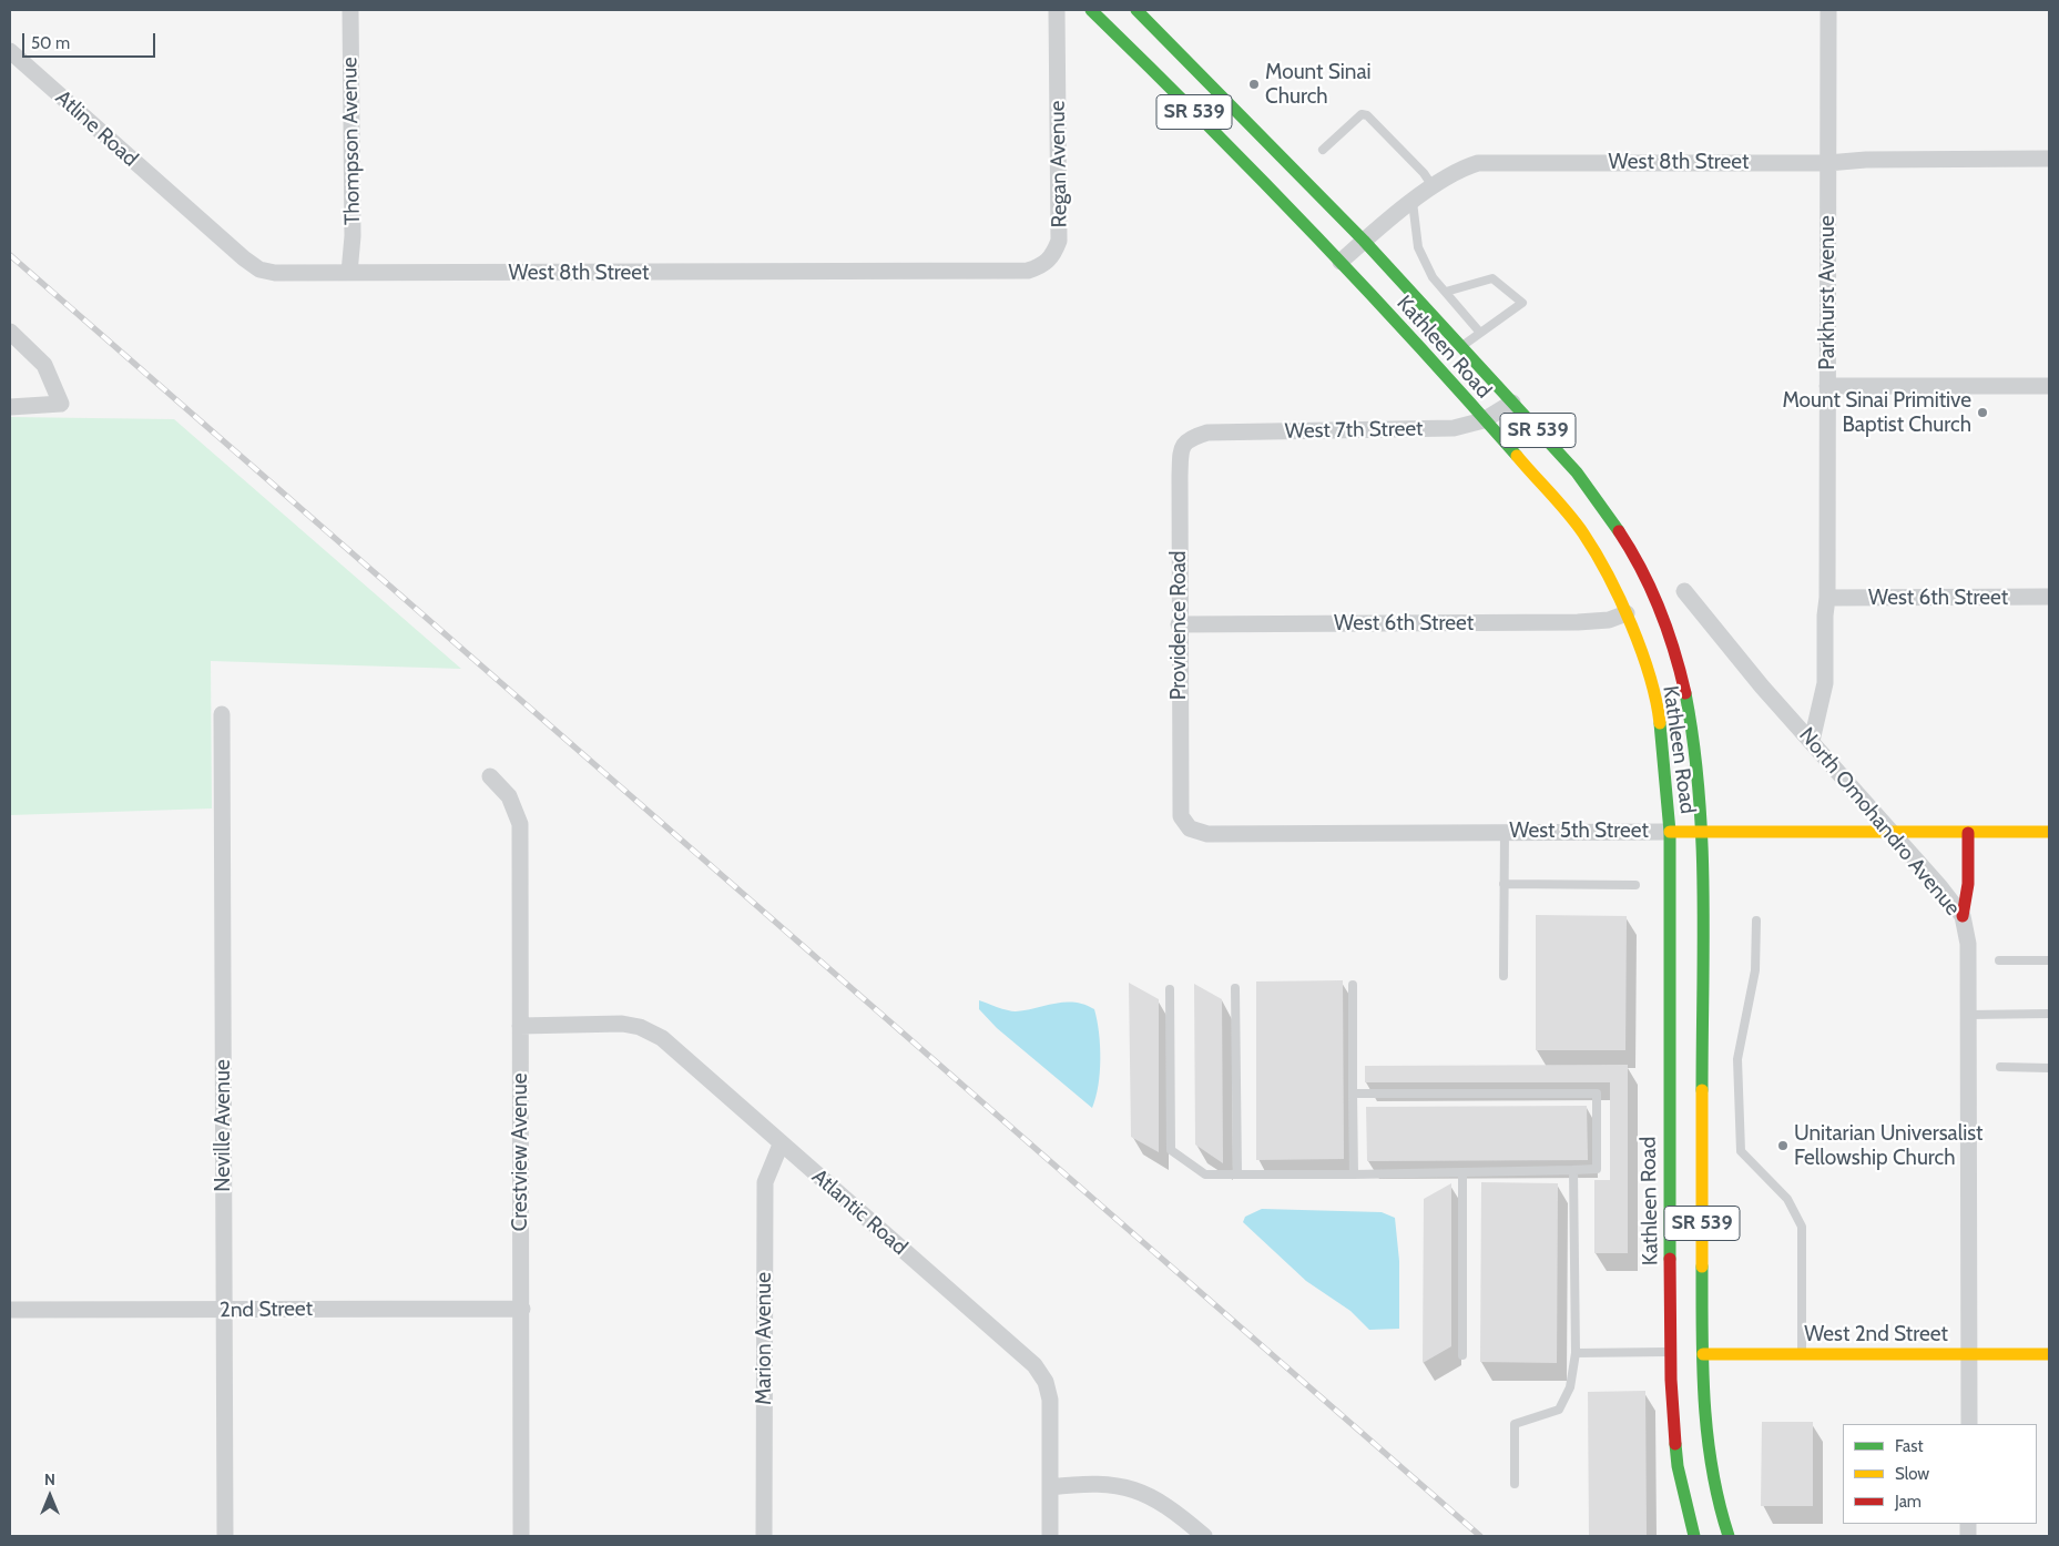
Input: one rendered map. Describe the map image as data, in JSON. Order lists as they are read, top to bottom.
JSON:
{
  "streets": {
    "main road": [
      "SR 539",
      "Kathleen Road",
      "West 5th Street",
      "West 2nd Street"
    ],
    "street": [
      "Atline Road",
      "Thompson Avenue",
      "West 8th Street",
      "Regan Avenue",
      "Parkhurst Avenue",
      "West 7th Street",
      "West 6th Street",
      "Providence Road",
      "North Omohandro Avenue",
      "Neville Avenue",
      "Crestview Avenue",
      "Atlantic Road",
      "2nd Street",
      "Marion Avenue"
    ]
  },
  "crossings": [
    ["Atline Road", "West 8th Street"],
    ["Thompson Avenue", "West 8th Street"],
    ["West 8th Street", "Regan Avenue"],
    ["West 8th Street", "Parkhurst Avenue"],
    ["West 8th Street", "Kathleen Road"],
    ["Parkhurst Avenue", "West 6th Street"],
    ["Parkhurst Avenue", "North Omohandro Avenue"],
    ["Kathleen Road", "West 7th Street"],
    ["Kathleen Road", "West 6th Street"],
    ["Kathleen Road", "West 5th Street"],
    ["Kathleen Road", "West 2nd Street"],
    ["West 7th Street", "Providence Road"],
    ["West 6th Street", "Providence Road"],
    ["Providence Road", "West 5th Street"],
    ["North Omohandro Avenue", "West 5th Street"],
    ["North Omohandro Avenue", "West 2nd Street"],
    ["Neville Avenue", "2nd Street"],
    ["Crestview Avenue", "Atlantic Road"],
    ["Crestview Avenue", "2nd Street"],
    ["Atlantic Road", "Marion Avenue"]
  ],
  "places": ["Mount Sinai Church", "Mount Sinai Primitive Baptist Church", "Unitarian Universalist Fellowship Church"],
  "legend": ["Fast", "Slow", "Jam"],
  "scale_bar": "50 m",
  "north": "top"
}
